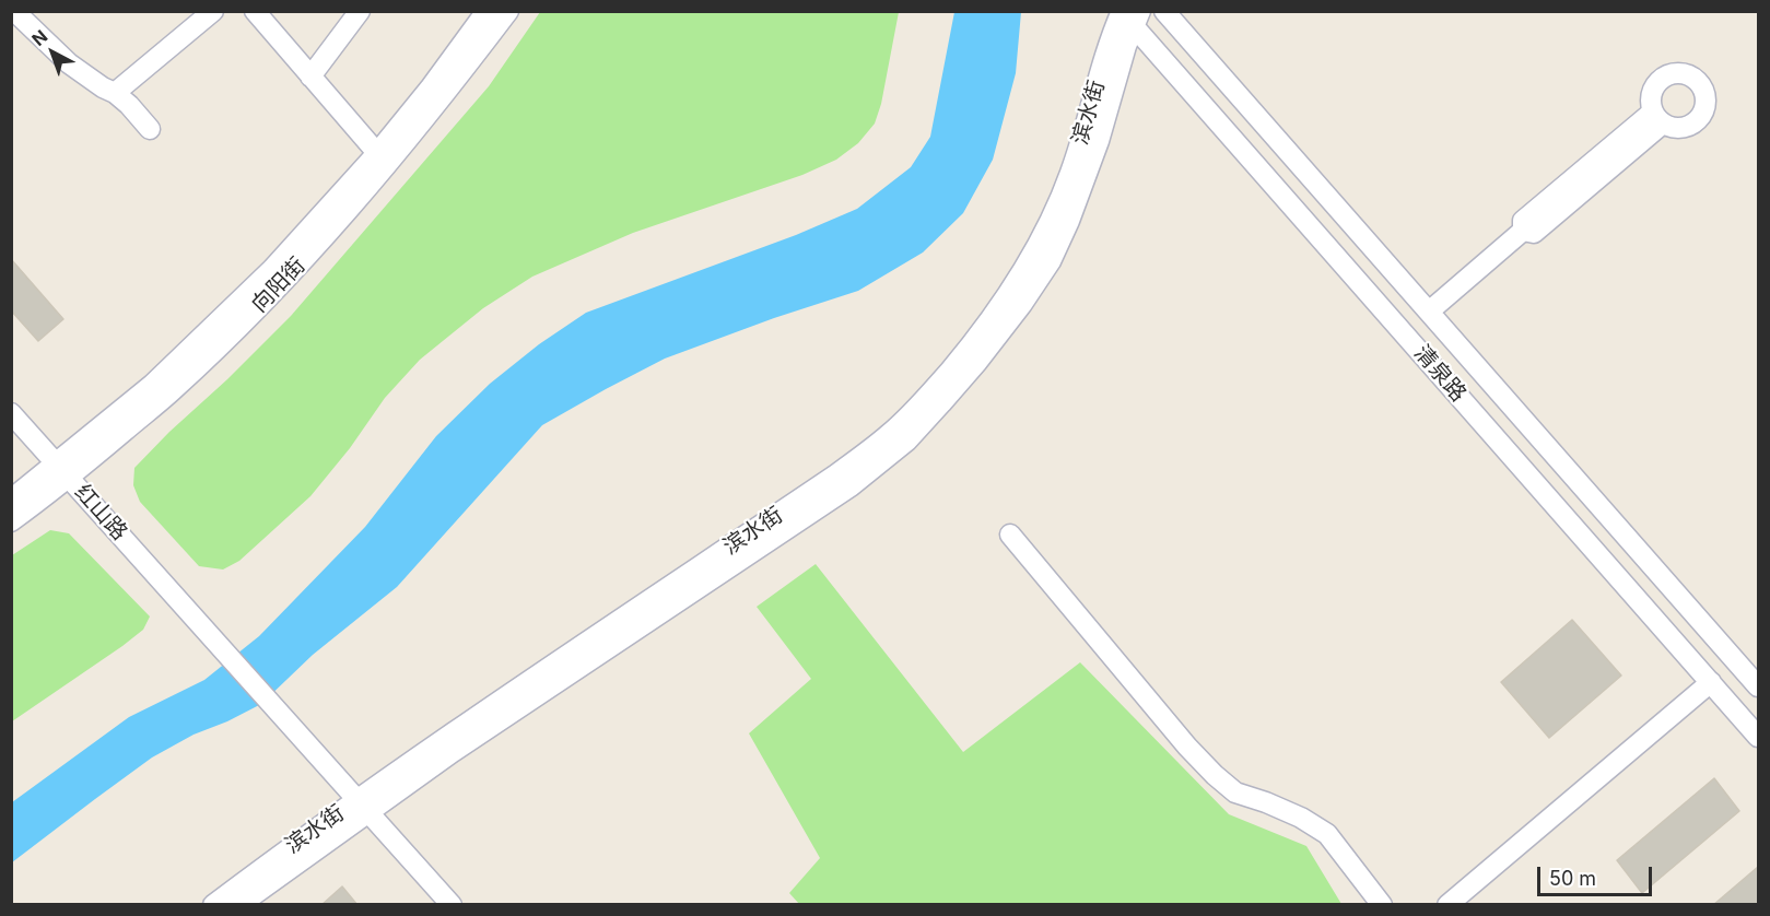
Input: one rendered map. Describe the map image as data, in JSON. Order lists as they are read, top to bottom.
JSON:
{
  "streets": {
    "street": [
      "滨水街",
      "向阳街",
      "清泉路",
      "红山路"
    ]
  },
  "crossings": [
    ["滨水街", "清泉路"],
    ["滨水街", "红山路"],
    ["向阳街", "红山路"]
  ],
  "scale_bar": "50 m",
  "north": "top left"
}
